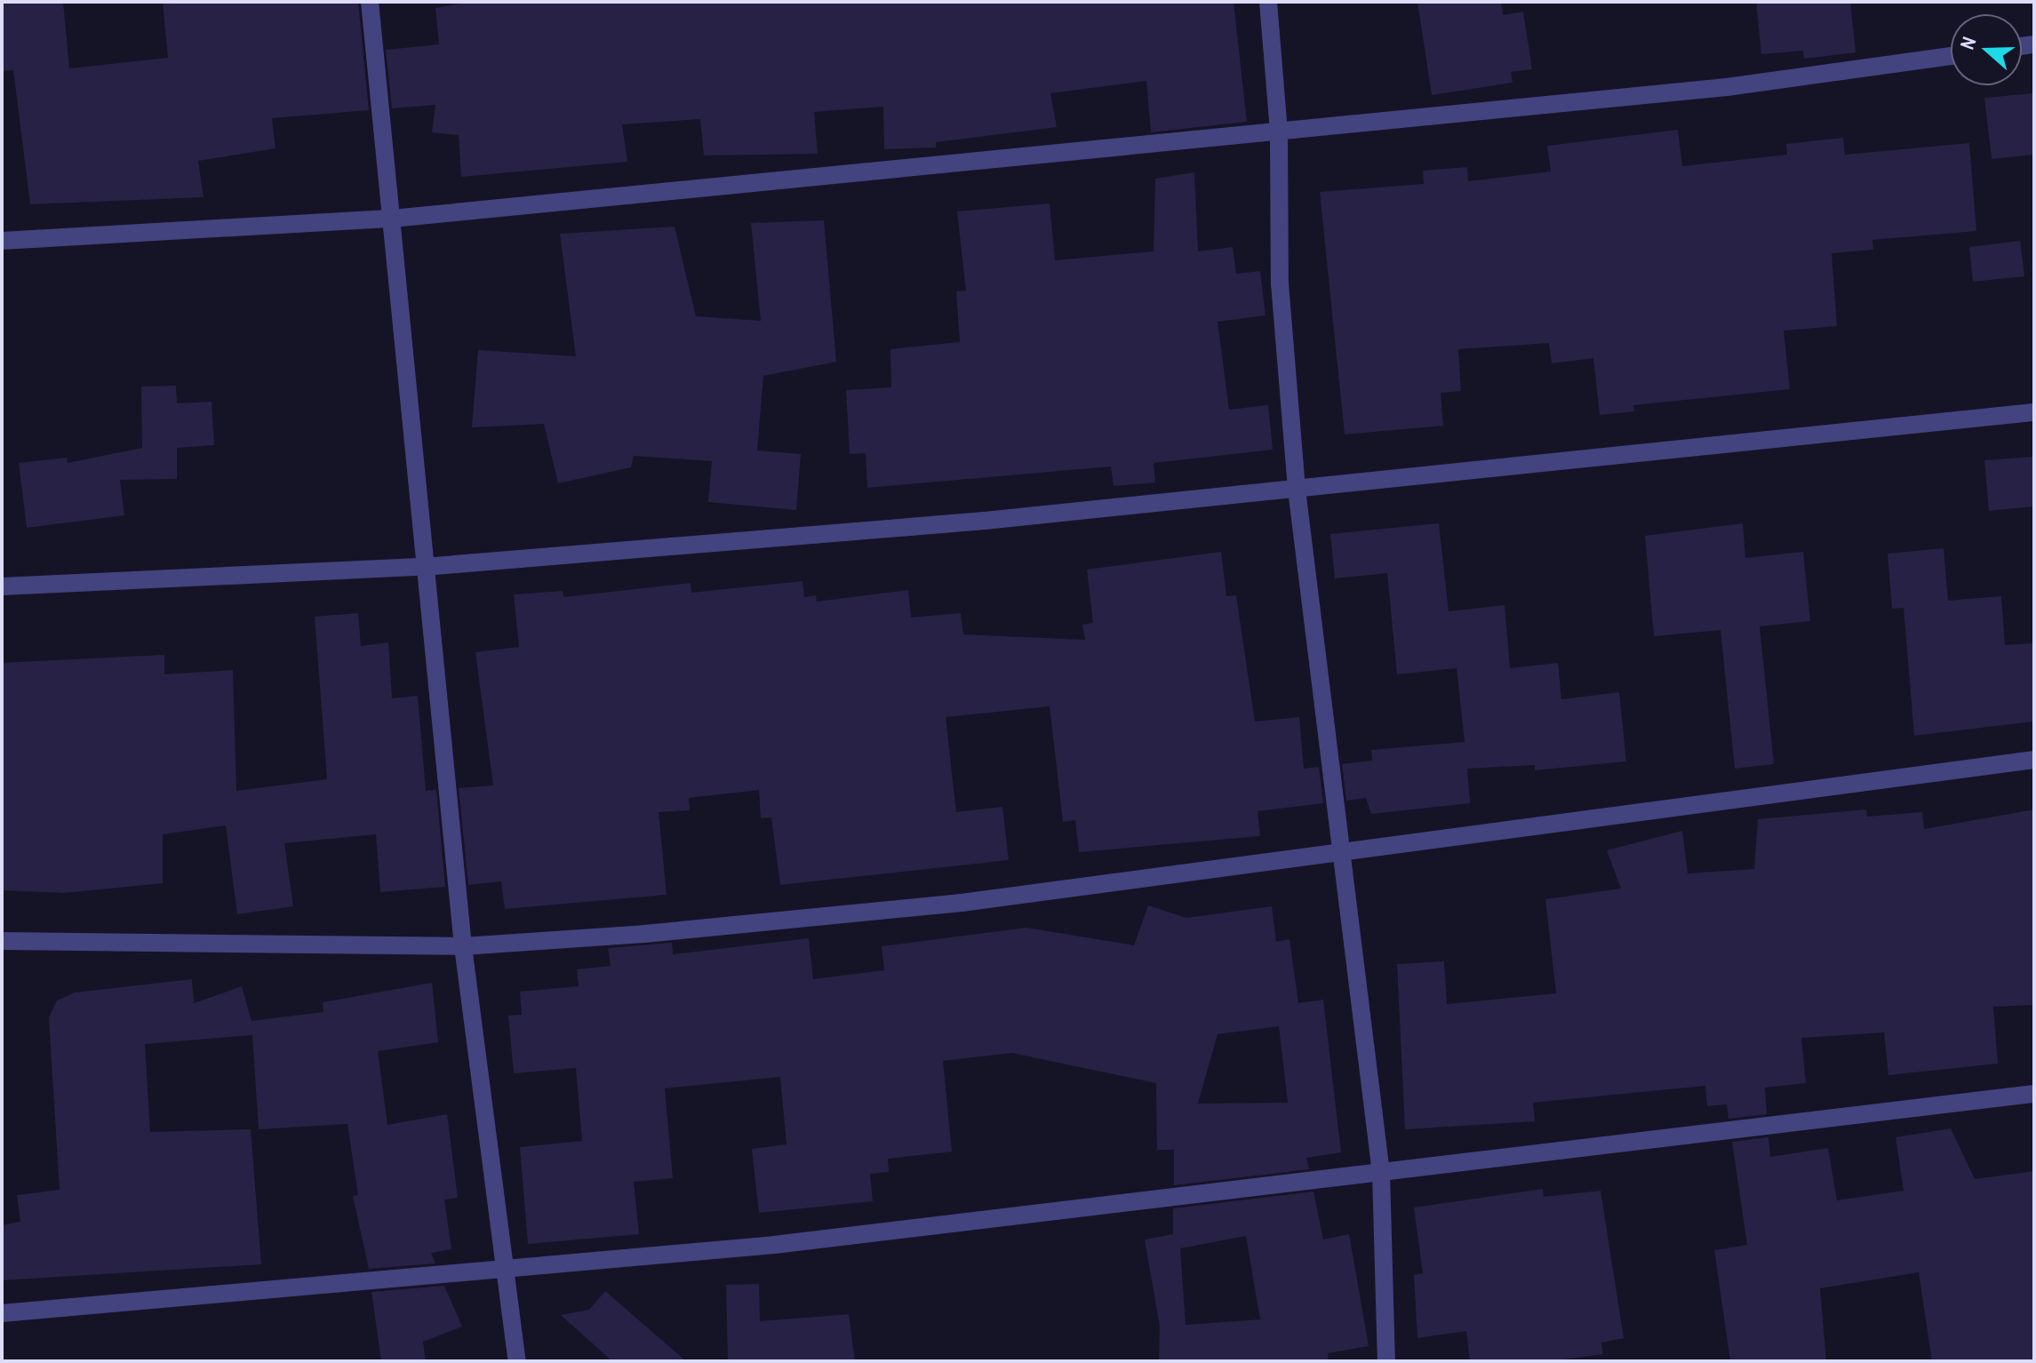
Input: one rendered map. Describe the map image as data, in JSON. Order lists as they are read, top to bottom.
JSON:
{
  "north": "left"
}
